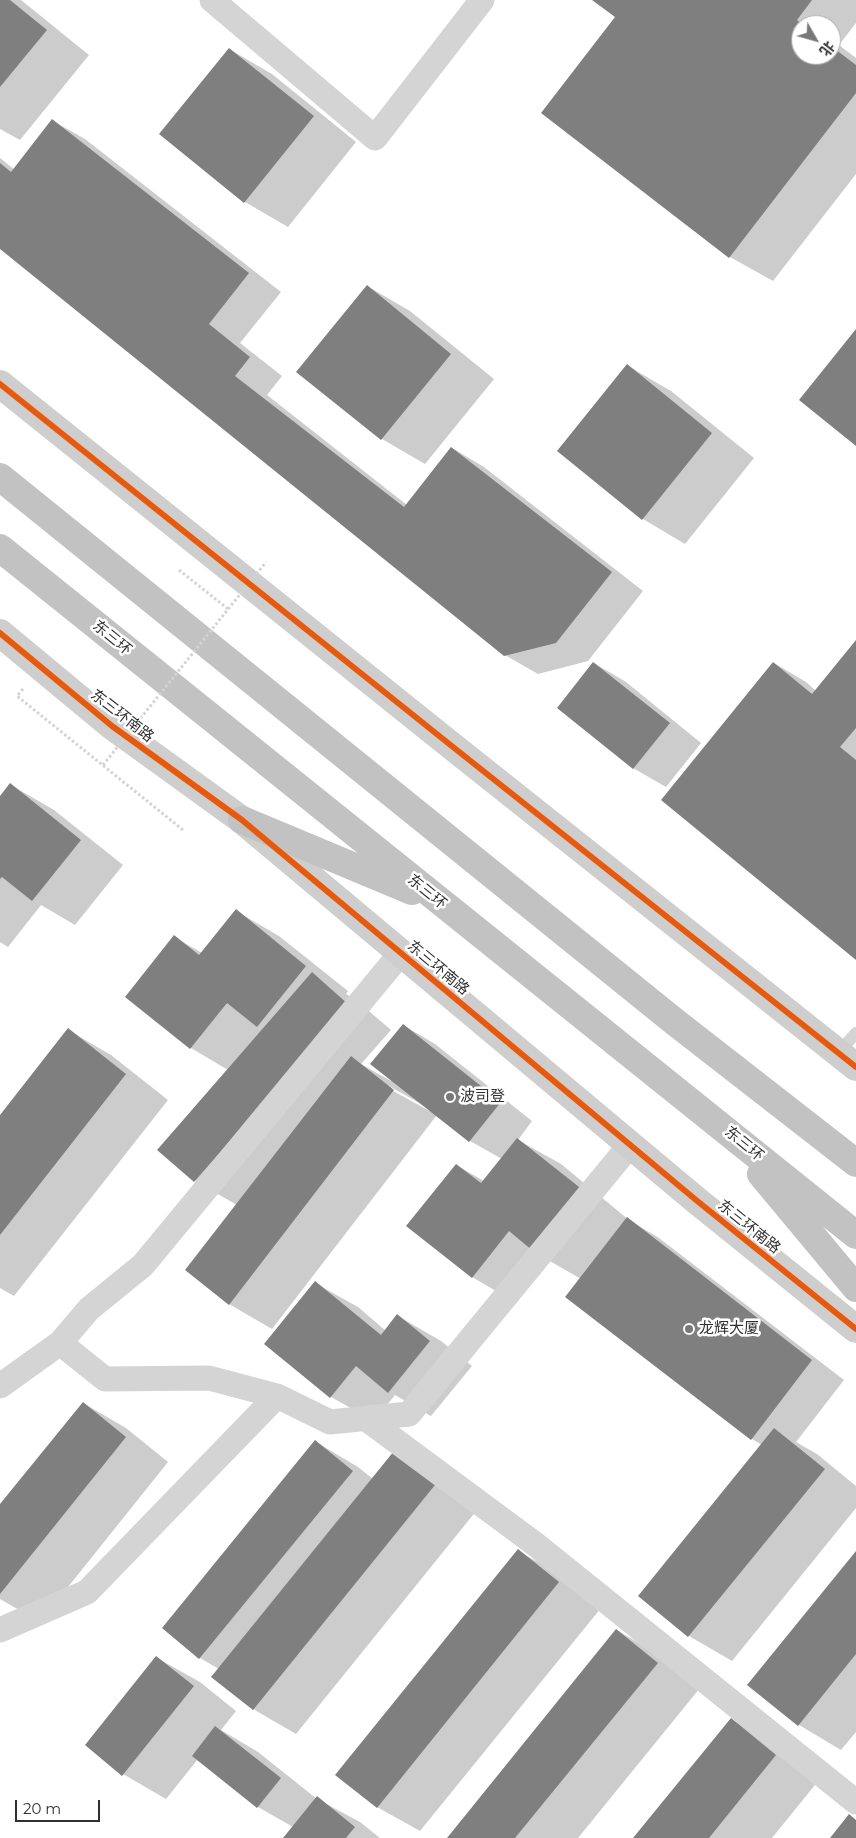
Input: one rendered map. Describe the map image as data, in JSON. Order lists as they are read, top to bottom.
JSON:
{
  "streets": {
    "highway": ["东三环"],
    "street": ["东三环南路"]
  },
  "places": ["波司登", "龙辉大厦"],
  "scale_bar": "20 m",
  "north": "bottom right"
}
